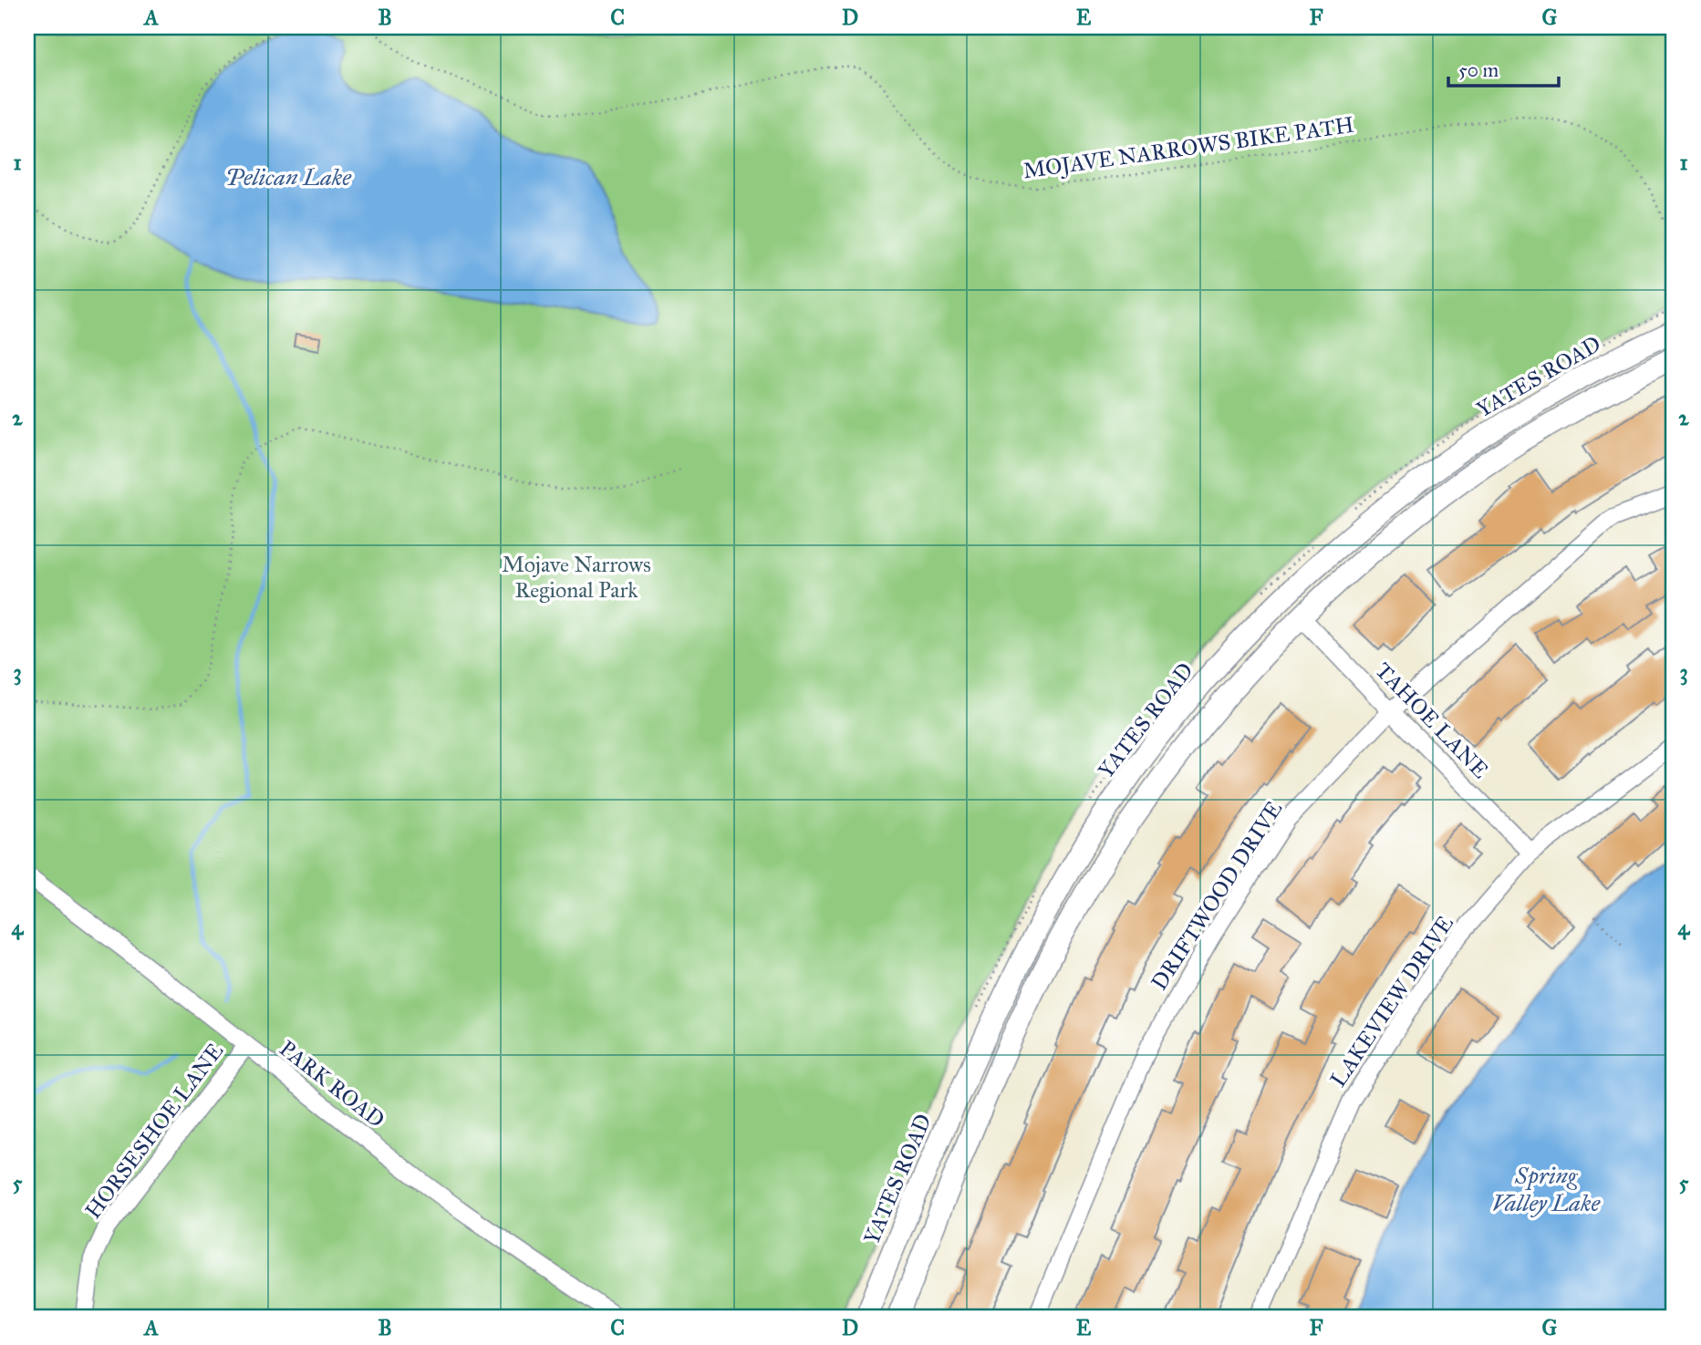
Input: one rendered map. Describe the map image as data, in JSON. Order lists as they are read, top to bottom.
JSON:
{
  "streets": {
    "main road": ["YATES ROAD"],
    "street": [
      "TAHOE LANE",
      "DRIFTWOOD DRIVE",
      "LAKEVIEW DRIVE",
      "PARK ROAD",
      "HORSESHOE LANE"
    ],
    "path": ["MOJAVE NARROWS BIKE PATH"]
  },
  "crossings": [
    ["TAHOE LANE", "DRIFTWOOD DRIVE"],
    ["TAHOE LANE", "LAKEVIEW DRIVE"],
    ["PARK ROAD", "HORSESHOE LANE"]
  ],
  "water": ["Pelican Lake", "Spring Valley Lake"],
  "parks": ["Mojave Narrows Regional Park"],
  "scale_bar": "50 m",
  "grid": {
    "columns": [
      "A",
      "B",
      "C",
      "D",
      "E",
      "F",
      "G"
    ],
    "rows": [
      "1",
      "2",
      "3",
      "4",
      "5"
    ]
  }
}
